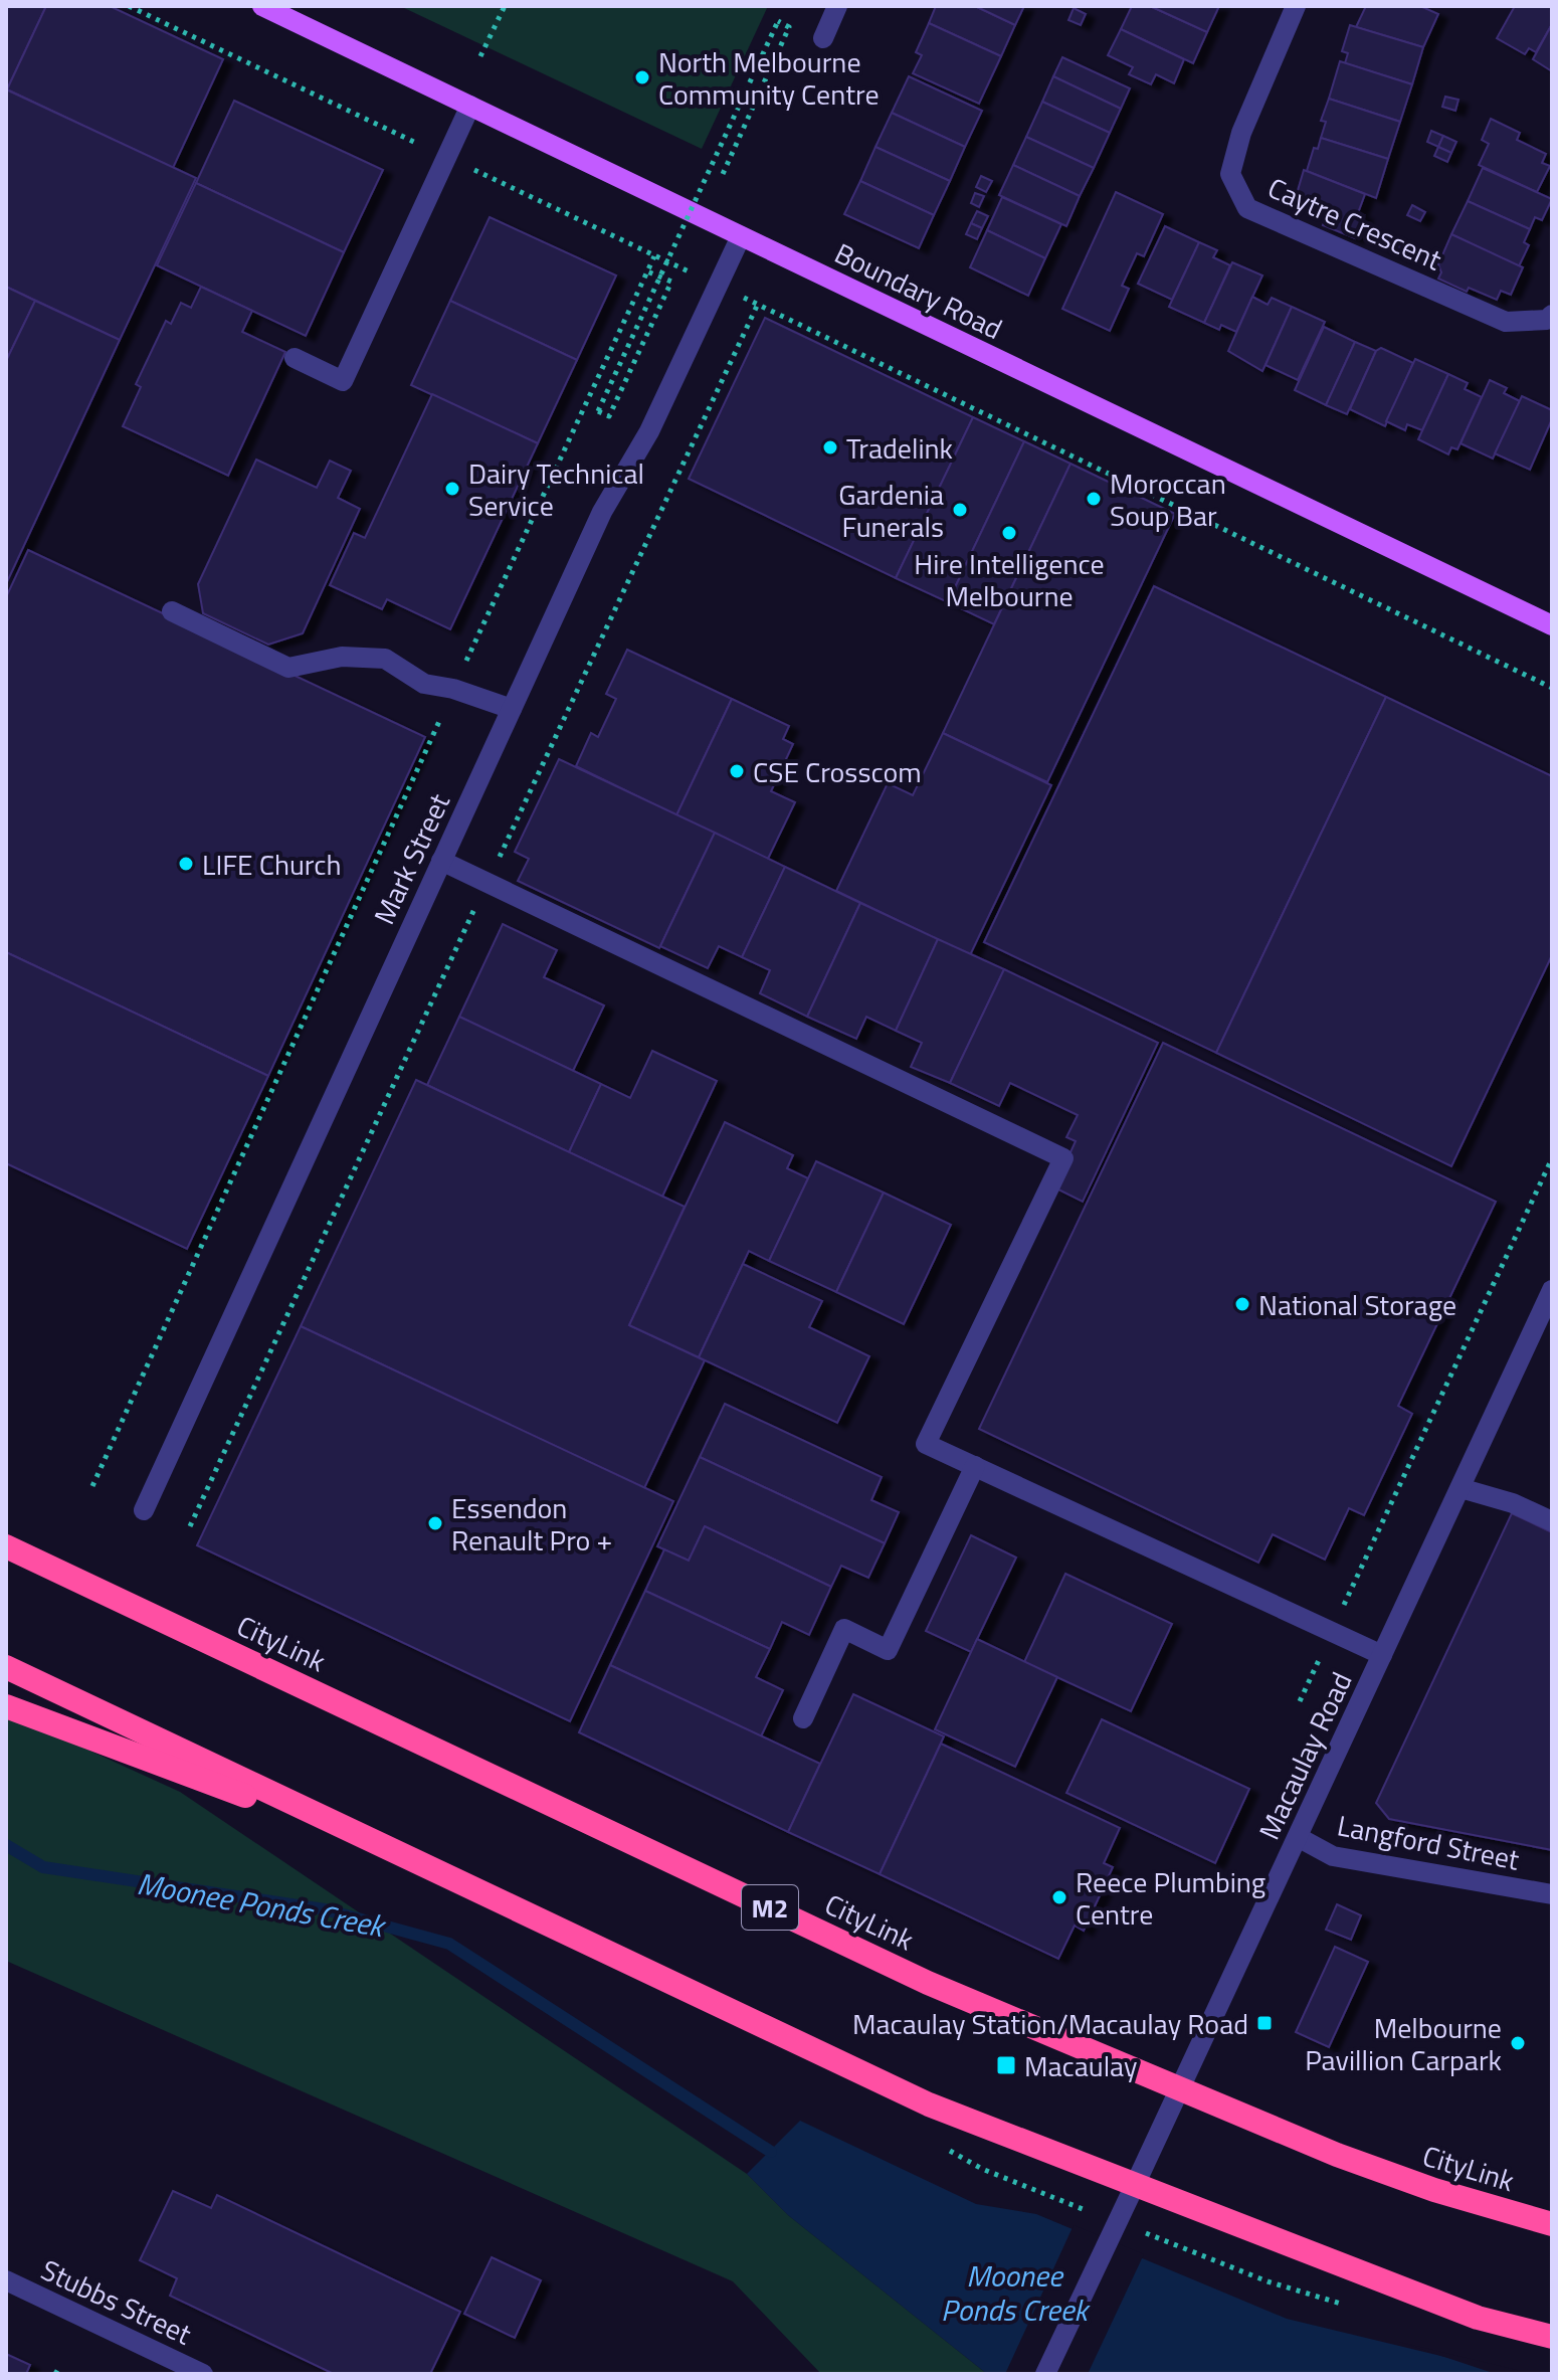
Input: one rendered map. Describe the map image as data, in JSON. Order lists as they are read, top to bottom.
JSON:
{
  "streets": {
    "highway": ["CityLink", "M2"],
    "main road": ["Boundary Road"],
    "street": [
      "Caytre Crescent",
      "Mark Street",
      "Macaulay Road",
      "Langford Street",
      "Stubbs Street"
    ]
  },
  "crossings": [
    ["Boundary Road", "Mark Street"],
    ["Macaulay Road", "Langford Street"]
  ],
  "water": ["Moonee Ponds Creek"],
  "places": {
    "other": [
      "North Melbourne Community Centre",
      "Tradelink",
      "Dairy Technical Service",
      "Moroccan Soup Bar",
      "Gardenia Funerals",
      "Hire Intelligence Melbourne",
      "CSE Crosscom",
      "LIFE Church",
      "National Storage",
      "Essendon Renault Pro +",
      "Reece Plumbing Centre",
      "Melbourne Pavillion Carpark"
    ],
    "transit": ["Macaulay Station/Macaulay Road", "Macaulay"]
  }
}
